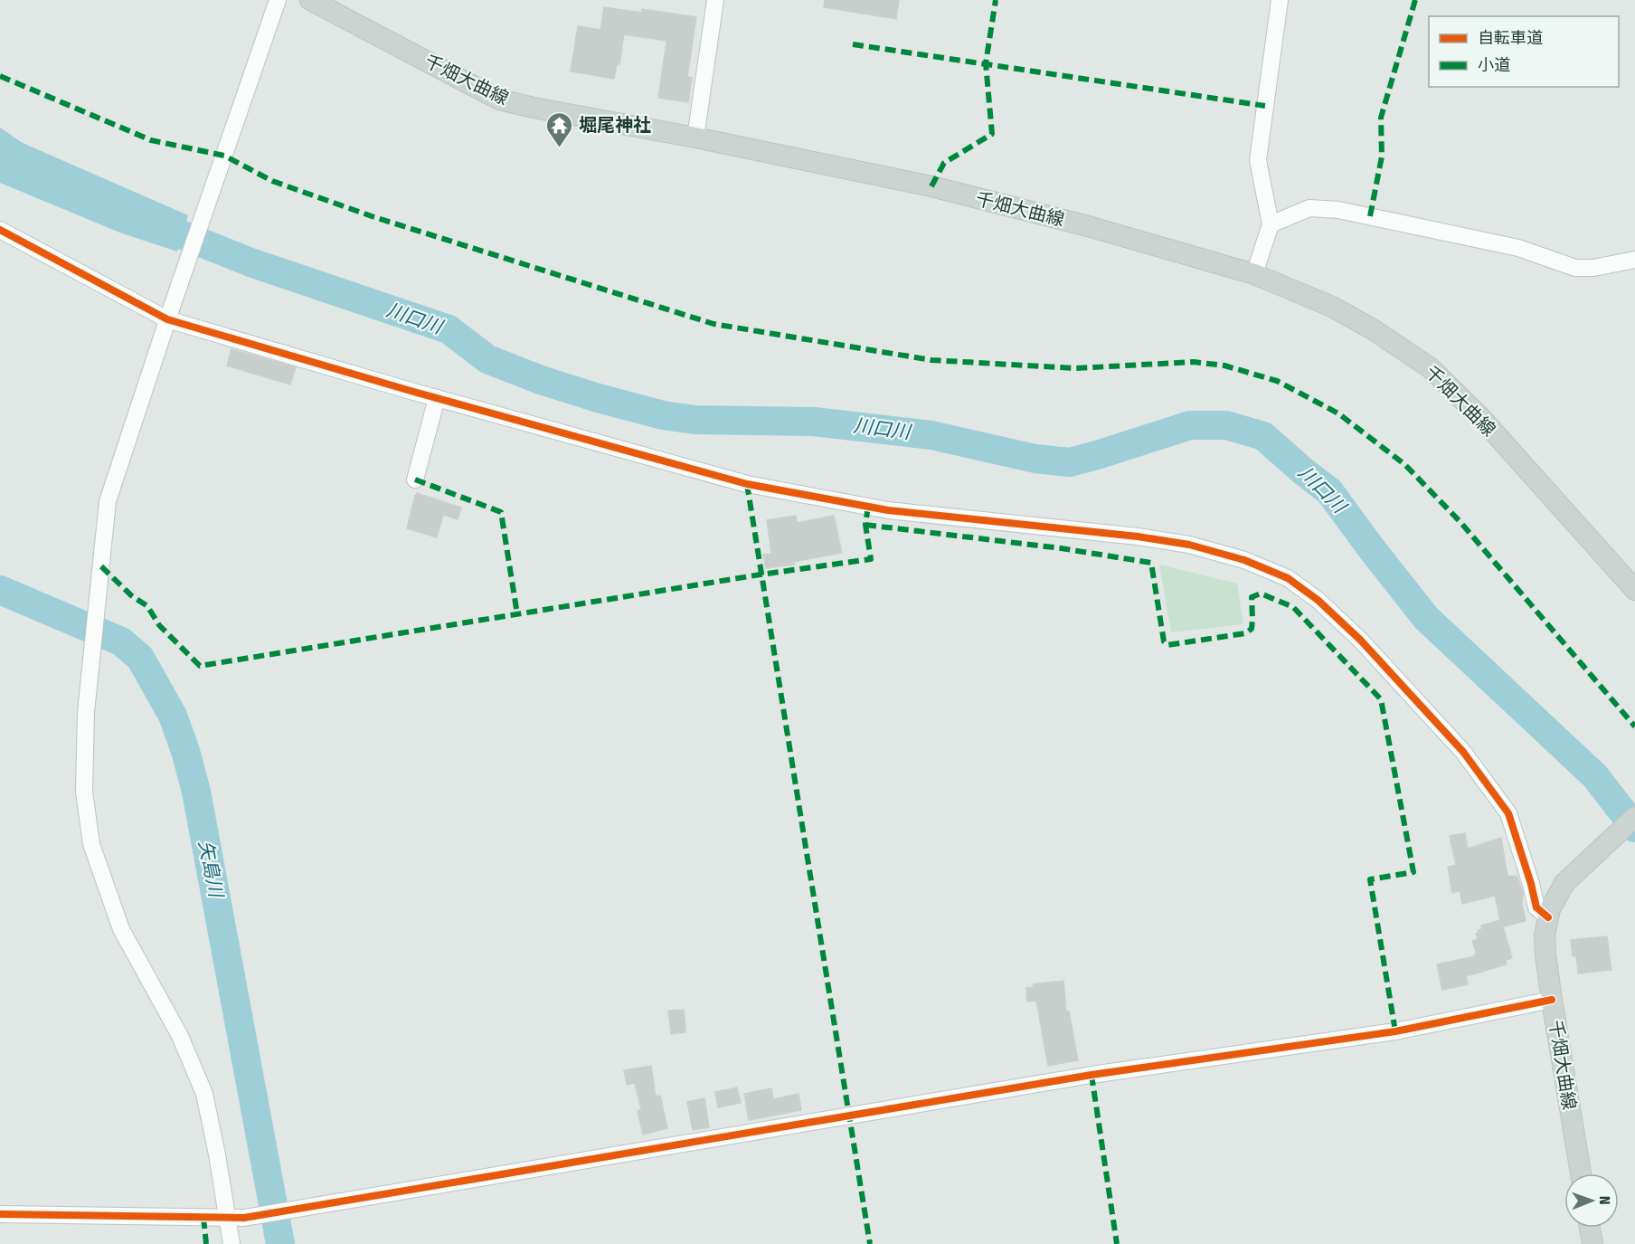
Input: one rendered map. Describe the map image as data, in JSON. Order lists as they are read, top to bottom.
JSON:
{
  "streets": {
    "main road": ["千畑大曲線"]
  },
  "water": ["川口川", "矢島川"],
  "places": {
    "temple": ["堀尾神社"]
  },
  "legend": ["自転車道", "小道"],
  "north": "right"
}
